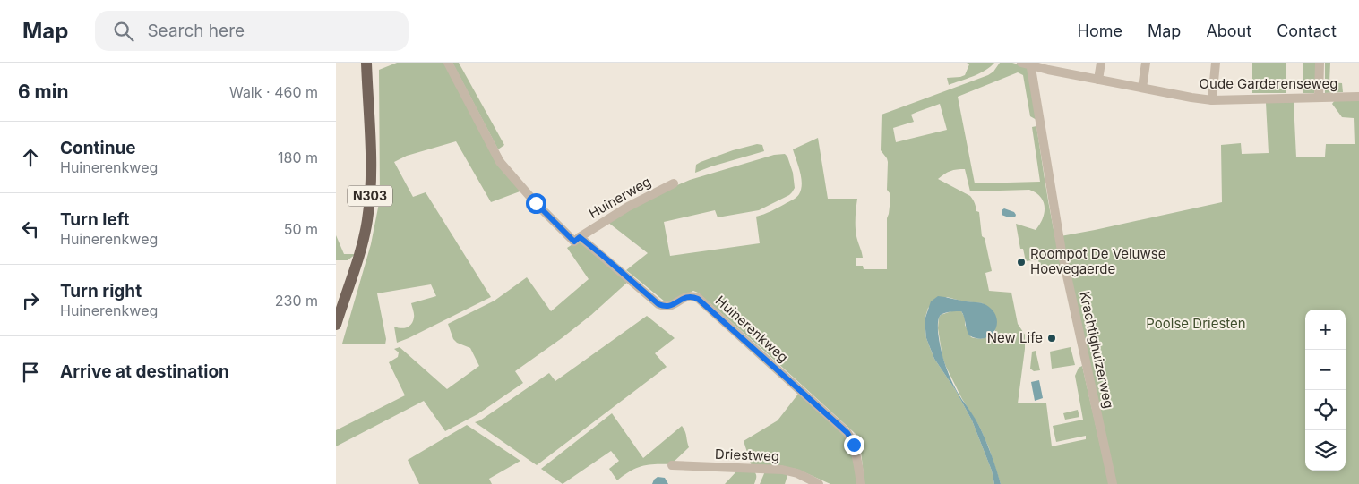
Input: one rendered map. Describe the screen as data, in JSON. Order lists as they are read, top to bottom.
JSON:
{
  "streets": {
    "main road": ["N303"],
    "street": [
      "Oude Garderenseweg",
      "Huinerweg",
      "Huinerenkweg",
      "Krachtighuizerweg",
      "Driestweg"
    ]
  },
  "crossings": [
    ["Oude Garderenseweg", "Krachtighuizerweg"],
    ["Huinerweg", "Huinerenkweg"]
  ],
  "parks": ["Poolse Driesten"],
  "places": ["Roompot De Veluwse Hoevegaerde", "New Life"],
  "page": {
    "header": "Map",
    "search": "Search here",
    "nav": [
      "Home",
      "Map",
      "About",
      "Contact"
    ],
    "heading": ["6 min", "Walk · 460 m"],
    "list": [
      ["Continue", "Huinerenkweg", "180 m"],
      ["Turn left", "Huinerenkweg", "50 m"],
      ["Turn right", "Huinerenkweg", "230 m"],
      "Arrive at destination"
    ],
    "map_buttons": ["+", "−"]
  }
}
